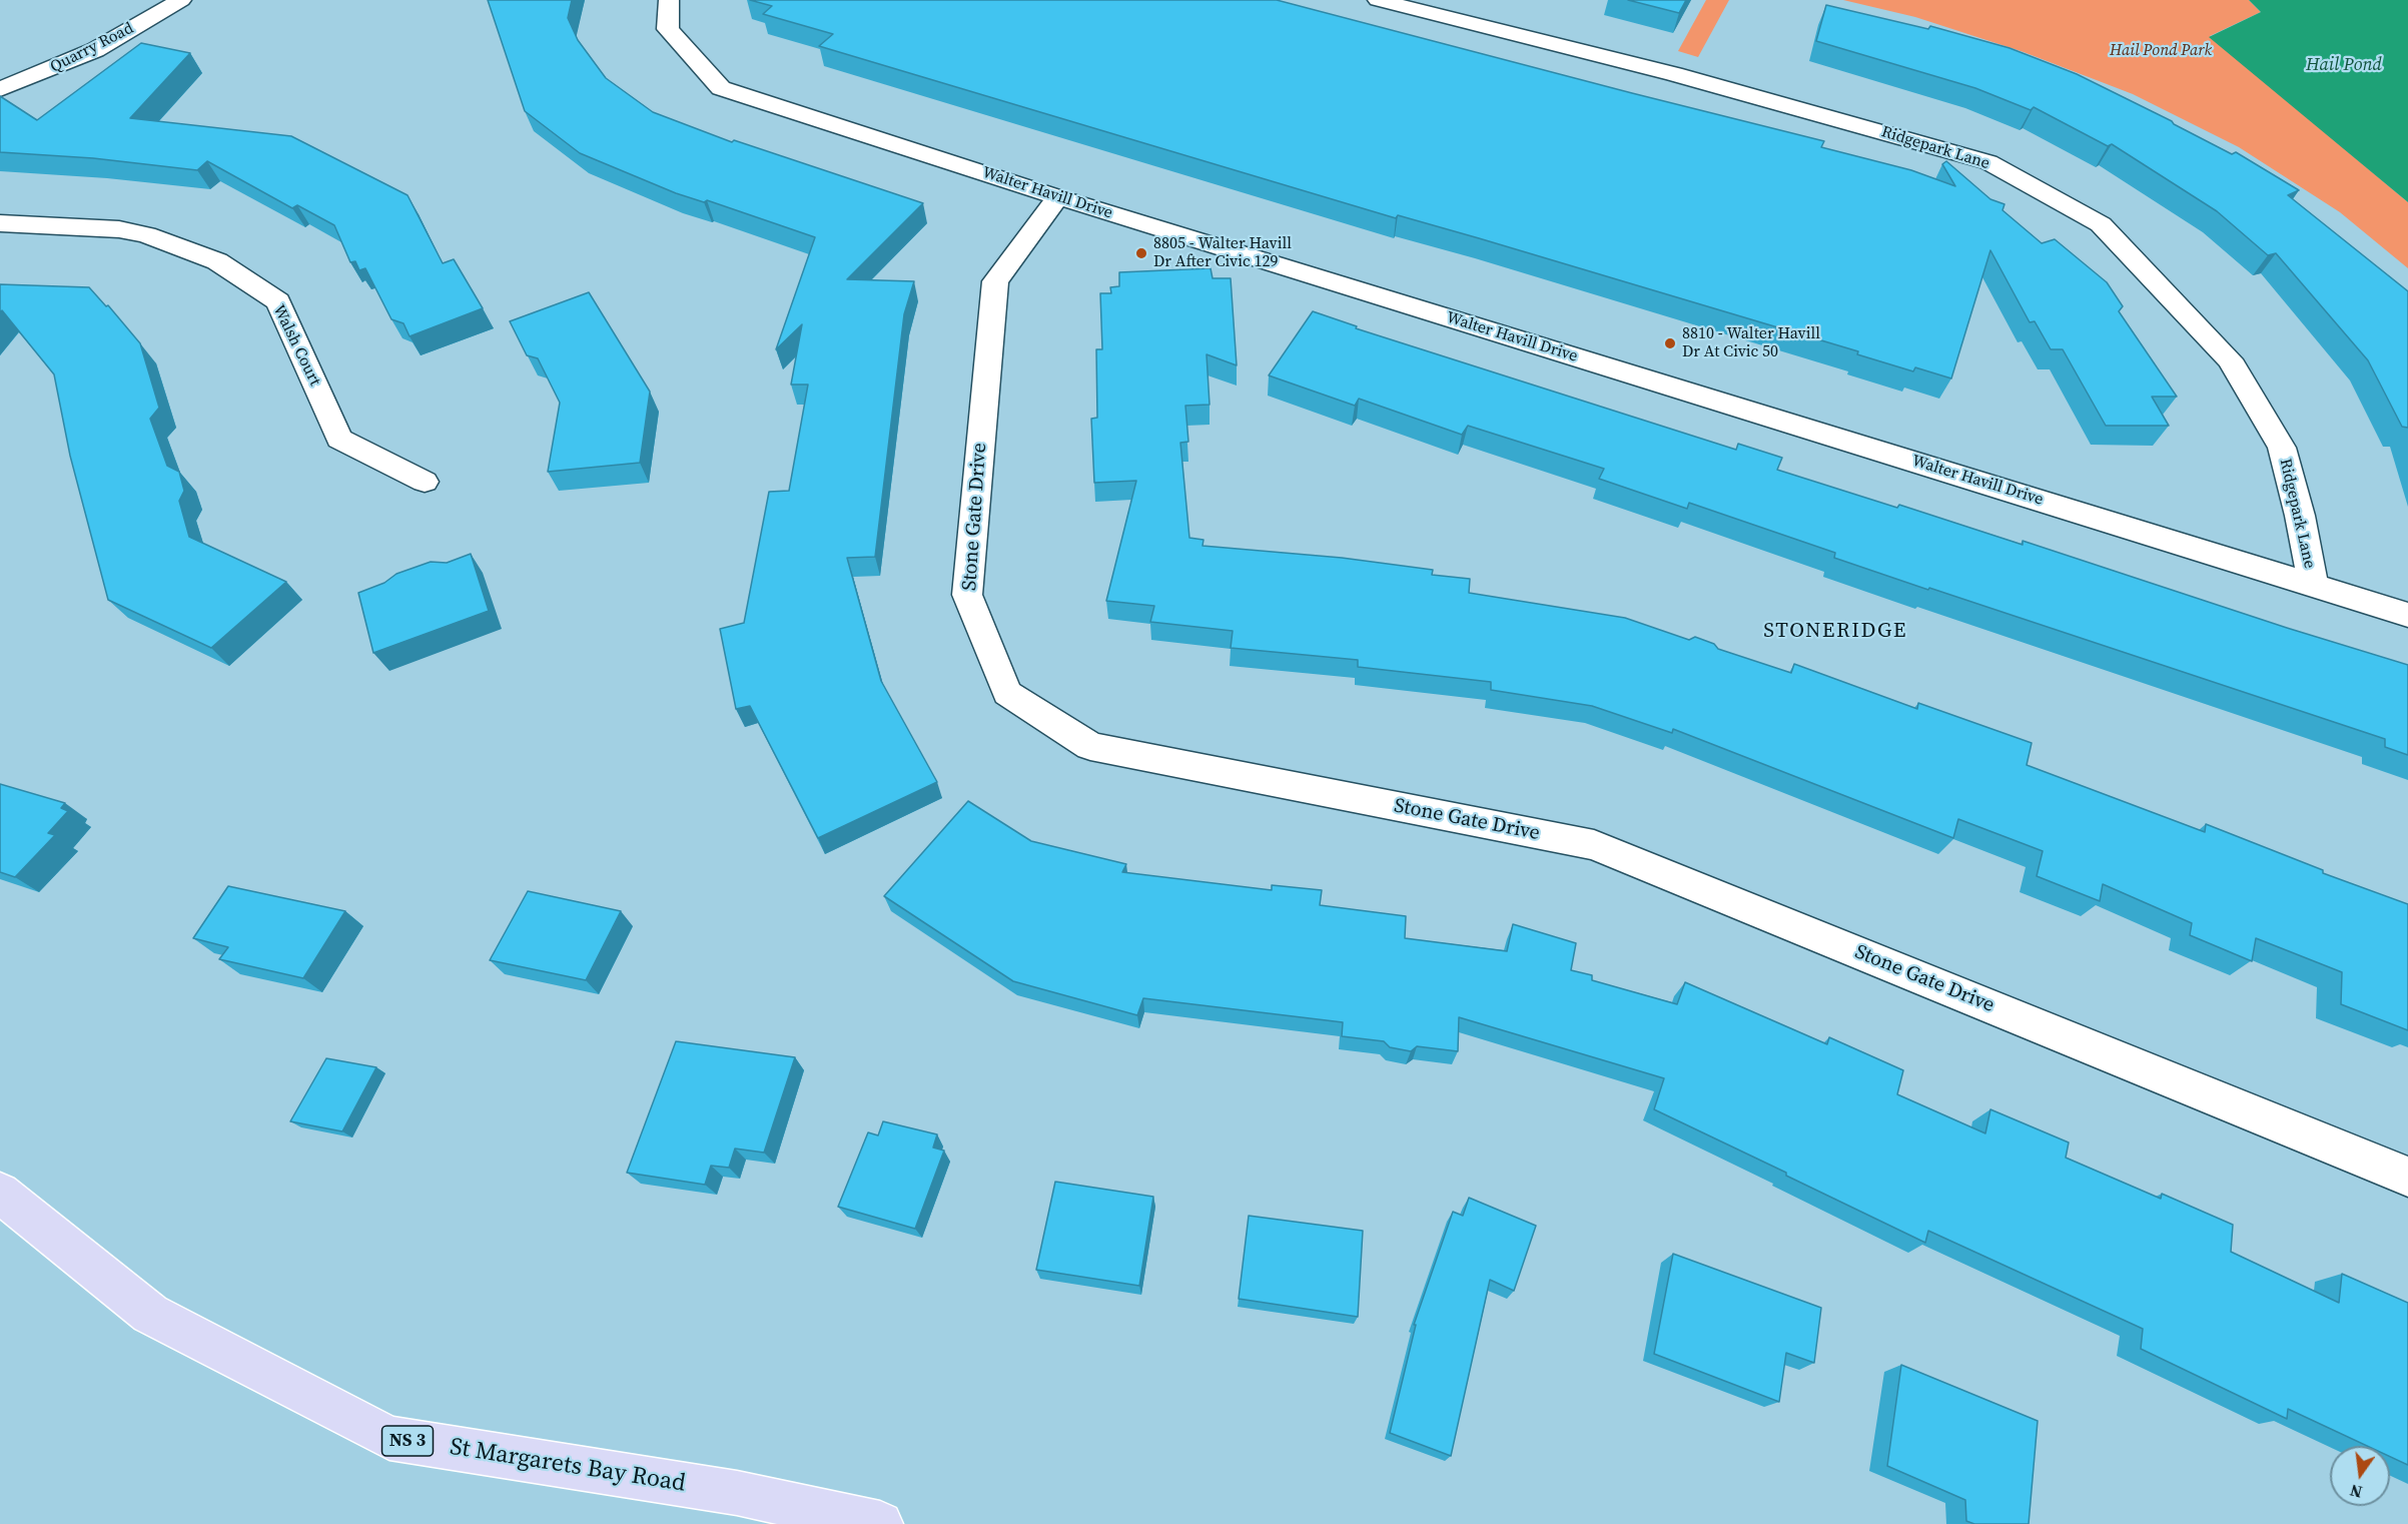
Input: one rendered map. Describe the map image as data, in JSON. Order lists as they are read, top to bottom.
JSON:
{
  "streets": {
    "main road": ["NS 3", "St Margarets Bay Road"],
    "street": [
      "Quarry Road",
      "Ridgepark Lane",
      "Walter Havill Drive",
      "Walsh Court",
      "Stone Gate Drive"
    ]
  },
  "crossings": [
    ["Ridgepark Lane", "Walter Havill Drive"],
    ["Walter Havill Drive", "Stone Gate Drive"]
  ],
  "districts": ["STONERIDGE"],
  "water": ["Hail Pond"],
  "parks": ["Hail Pond Park"],
  "places": ["8805 - Walter Havill Dr After Civic 129", "8810 - Walter Havill Dr At Civic 50"],
  "north": "bottom"
}
